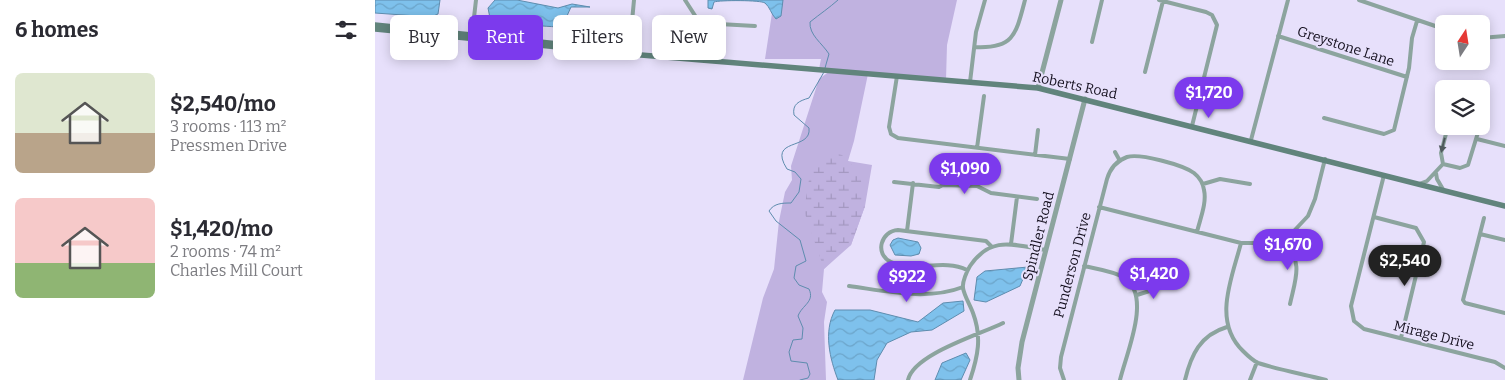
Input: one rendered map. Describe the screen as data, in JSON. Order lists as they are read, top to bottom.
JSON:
{
  "streets": {
    "main road": ["Roberts Road"],
    "street": [
      "Greystone Lane",
      "Spindler Road",
      "Punderson Drive",
      "Mirage Drive"
    ]
  },
  "crossings": [
    ["Roberts Road", "Spindler Road"]
  ],
  "north": "top",
  "page": {
    "heading": "6 homes",
    "chip": [
      "Buy",
      "Rent",
      "Filters",
      "New"
    ],
    "list": [
      {
        "name": "$2,540/mo",
        "note": "3 rooms · 113 m² · Pressmen Drive"
      },
      {
        "name": "$1,420/mo",
        "note": "2 rooms · 74 m² · Charles Mill Court"
      }
    ],
    "price": [
      "$1,720",
      "$1,090",
      "$1,670",
      "$2,540",
      "$1,420",
      "$922"
    ]
  }
}
